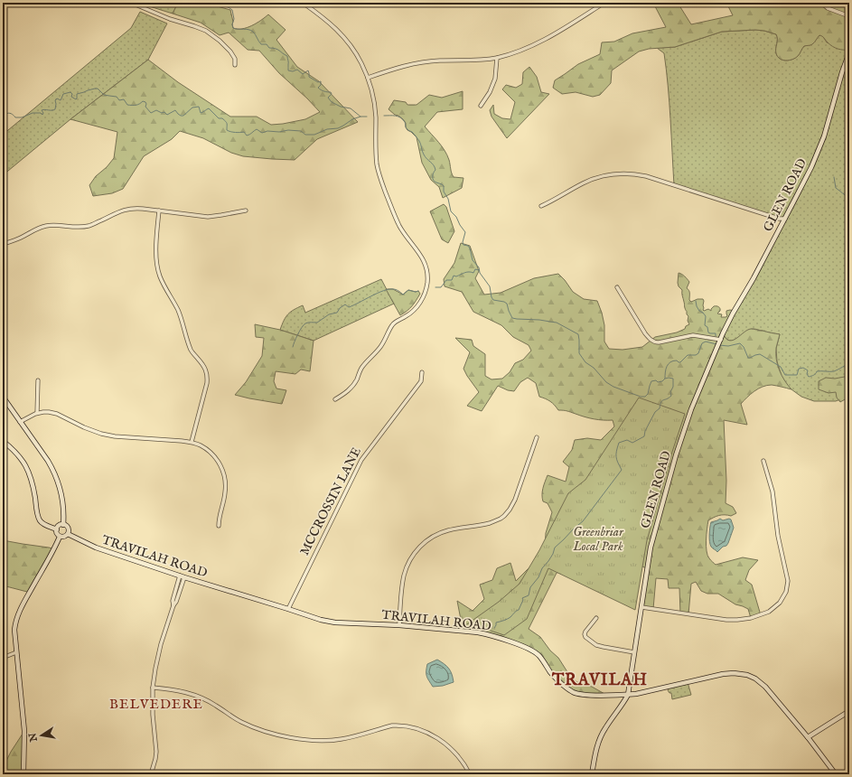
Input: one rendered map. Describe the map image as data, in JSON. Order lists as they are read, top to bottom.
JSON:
{
  "streets": {
    "main road": ["GLEN ROAD", "TRAVILAH ROAD"],
    "street": ["MCCROSSIN LANE"]
  },
  "crossings": [
    ["GLEN ROAD", "TRAVILAH ROAD"],
    ["MCCROSSIN LANE", "TRAVILAH ROAD"]
  ],
  "districts": ["TRAVILAH", "BELVEDERE"],
  "parks": ["Greenbriar Local Park"],
  "north": "left"
}
